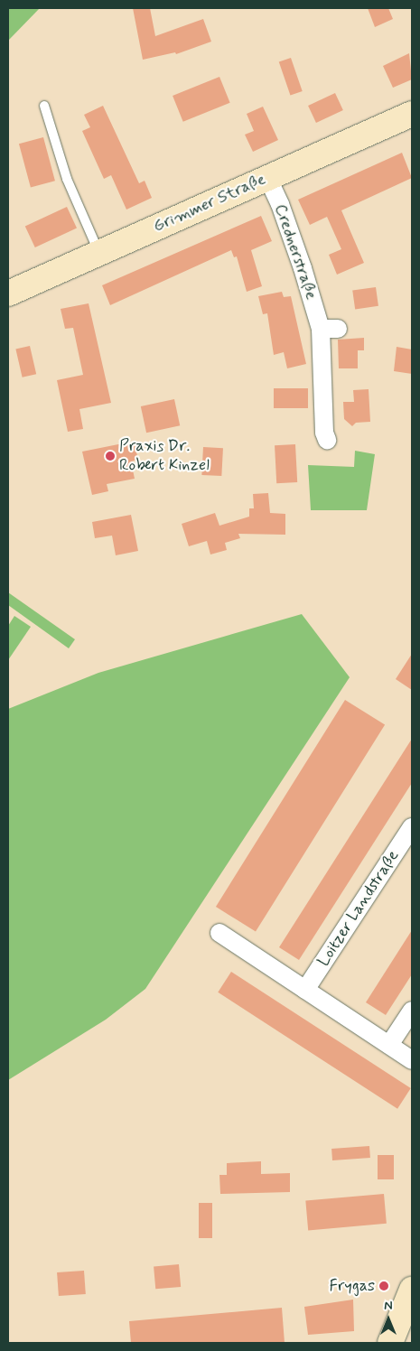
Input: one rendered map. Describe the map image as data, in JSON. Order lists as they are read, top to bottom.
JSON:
{
  "streets": {
    "main road": ["Grimmer Straße"],
    "street": ["Crednerstraße", "Loitzer Landstraße"]
  },
  "crossings": [
    ["Grimmer Straße", "Crednerstraße"]
  ],
  "places": ["Praxis Dr. Robert Kinzel", "Frygas"],
  "north": "top"
}
